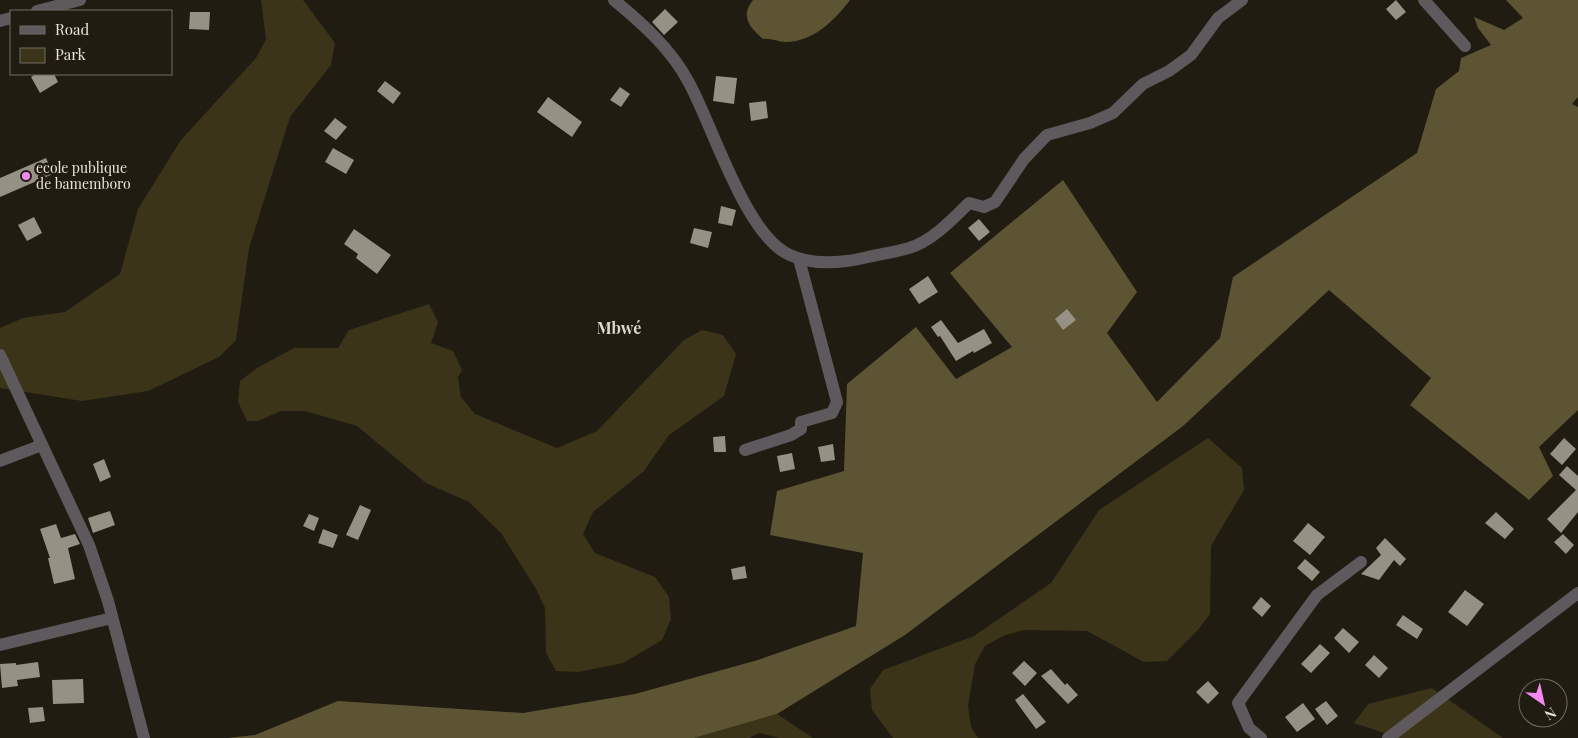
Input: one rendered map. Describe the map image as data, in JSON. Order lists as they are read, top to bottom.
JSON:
{
  "districts": ["Mbwé"],
  "places": ["ecole publique de bamemboro"],
  "legend": ["Road", "Park"],
  "north": "bottom right"
}
